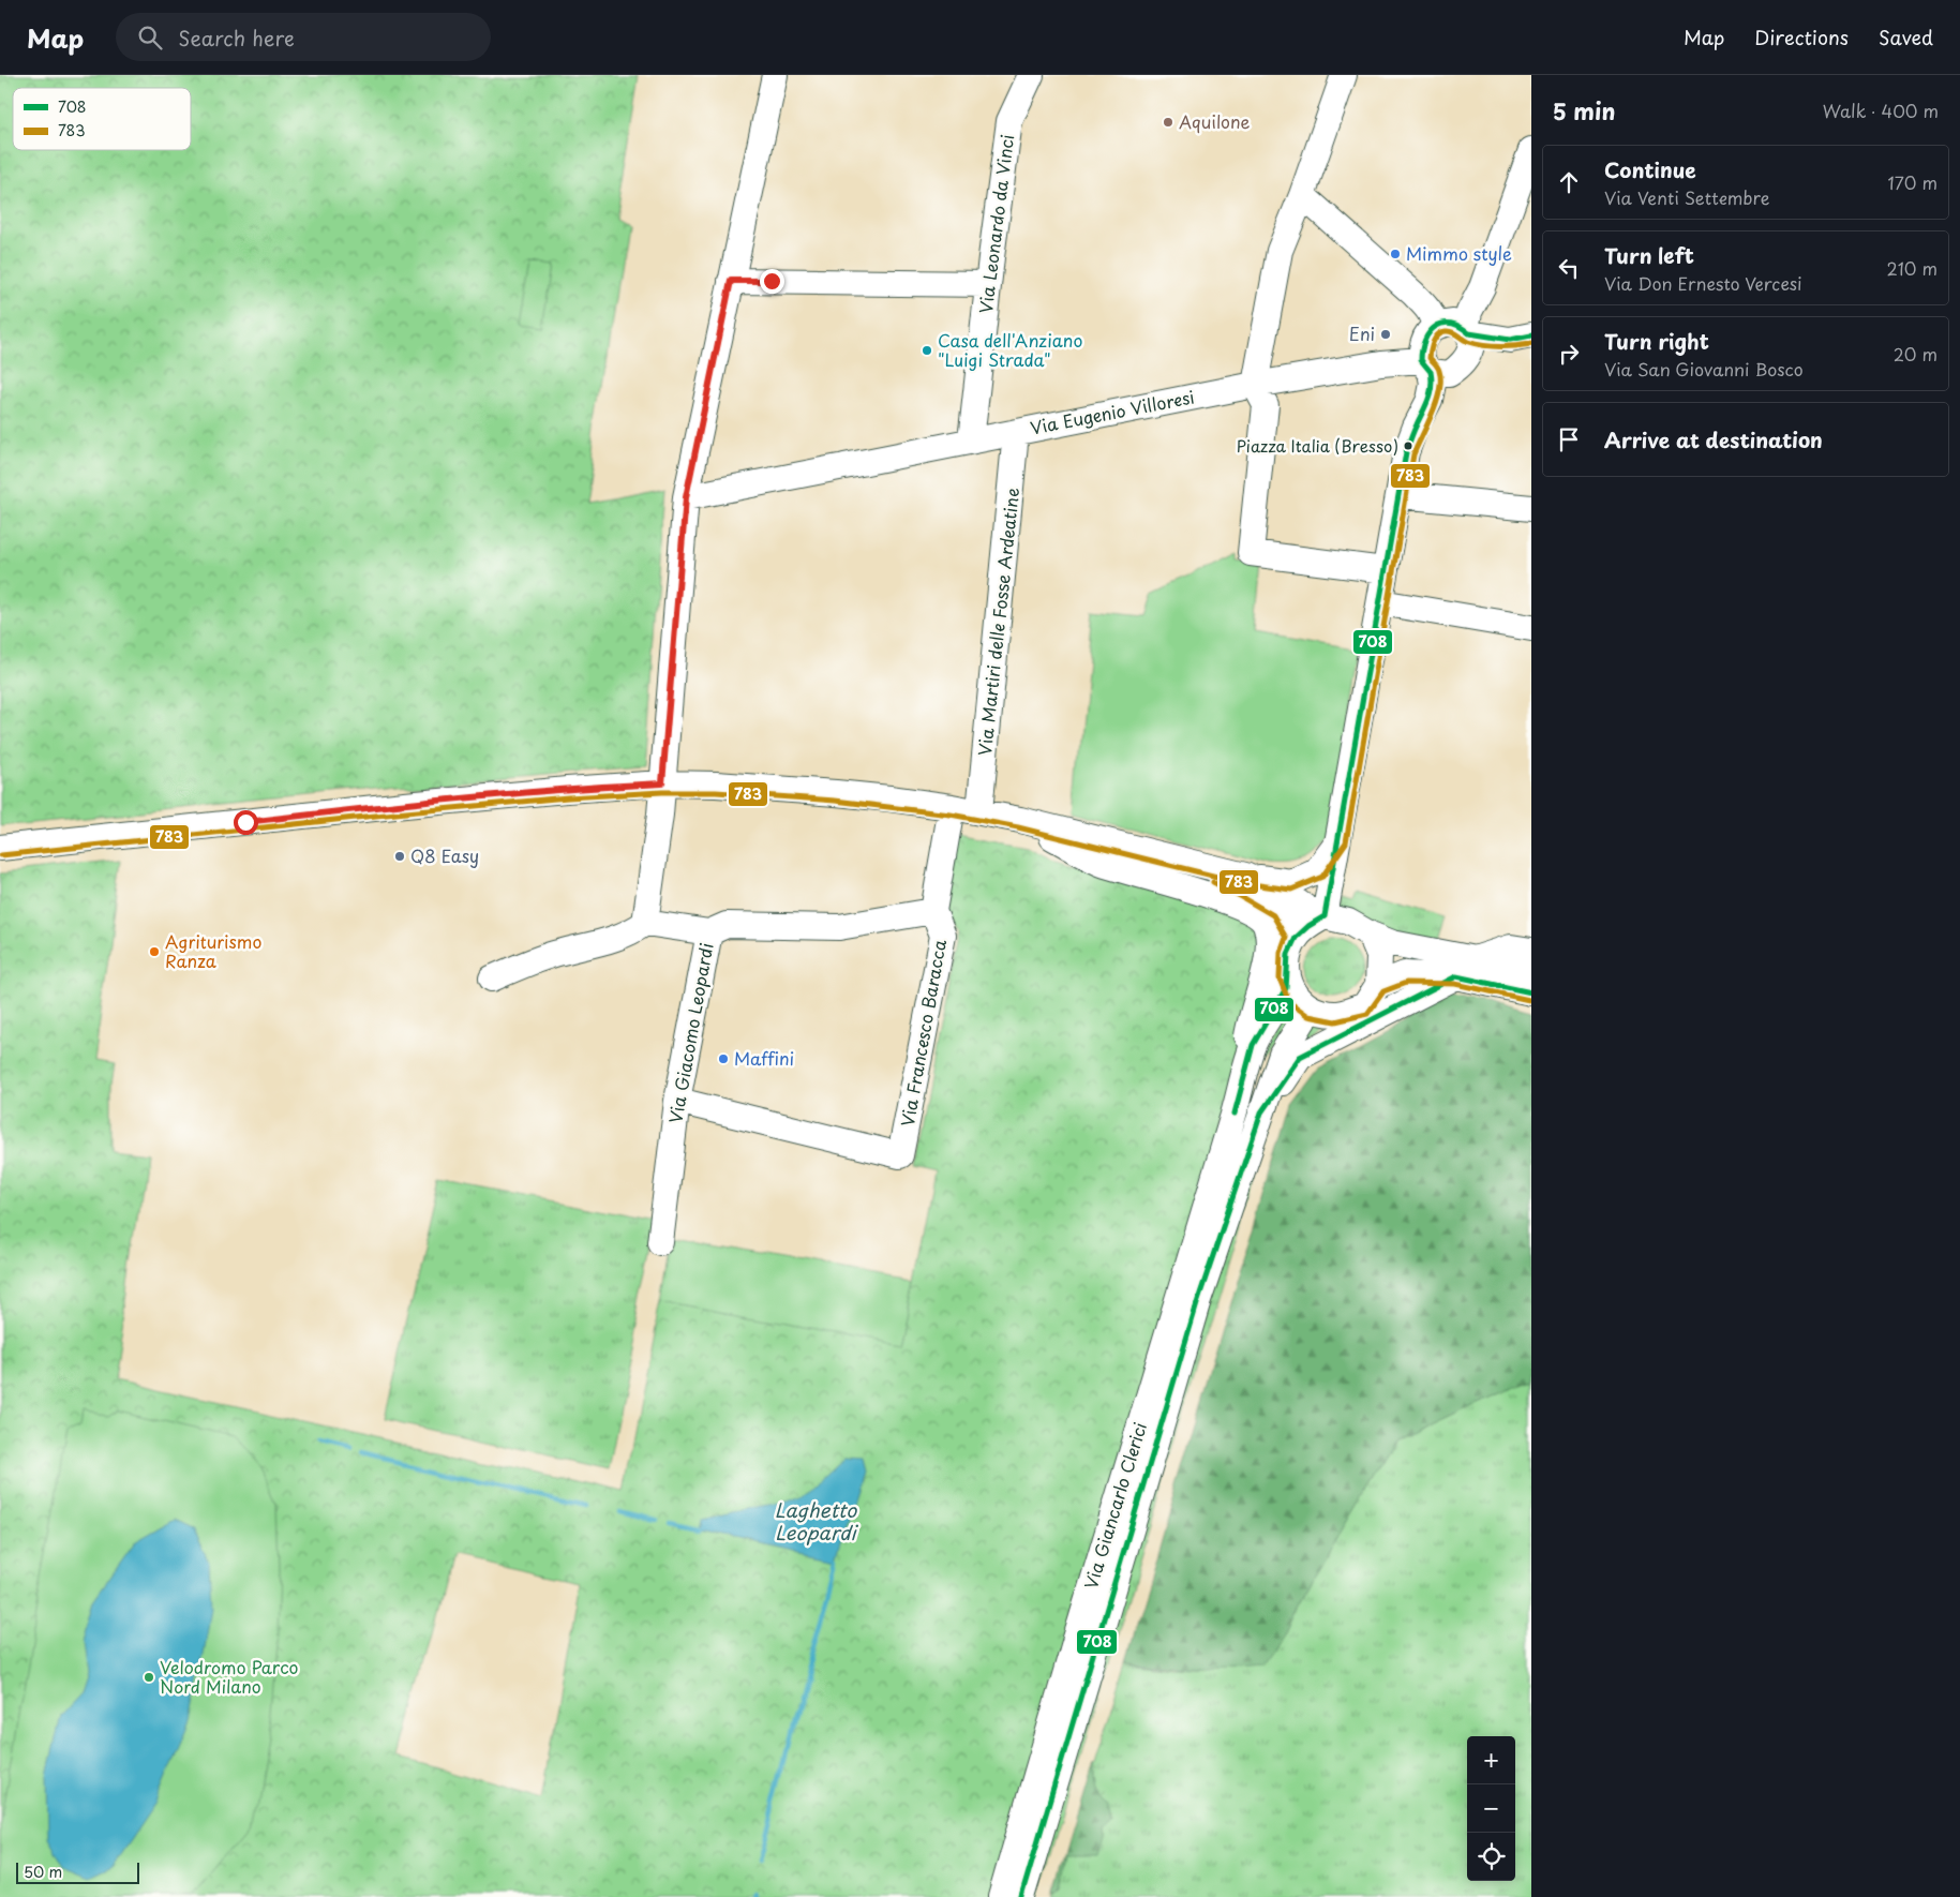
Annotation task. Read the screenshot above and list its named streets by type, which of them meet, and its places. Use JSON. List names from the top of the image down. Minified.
{"streets":{"street":["Via Leonardo da Vinci","Via Eugenio Villoresi","Via Martiri delle Fosse Ardeatine","Via Giacomo Leopardi","Via Francesco Baracca","Via Giancarlo Clerici"]},"crossings":[["Via Leonardo da Vinci","Via Eugenio Villoresi"],["Via Eugenio Villoresi","Via Martiri delle Fosse Ardeatine"],["Via Giacomo Leopardi","Via Francesco Baracca"]],"water":["Laghetto Leopardi"],"places":["Aquilone","Mimmo style","Eni","Casa dell'Anziano \"Luigi Strada\"","Piazza Italia (Bresso)","Q8 Easy","Agriturismo Ranza","Maffini","Velodromo Parco Nord Milano"],"lines":["transit line 708","transit line 783"],"legend":["708","783"],"scale_bar":"50 m","page":{"header":"Map","search":"Search here","nav":["Map","Directions","Saved"],"heading":["5 min","Walk · 400 m"],"list":[["Continue","Via Venti Settembre","170 m"],["Turn left","Via Don Ernesto Vercesi","210 m"],["Turn right","Via San Giovanni Bosco","20 m"],"Arrive at destination"],"map_buttons":["+","−"],"scale":"50 m"}}
